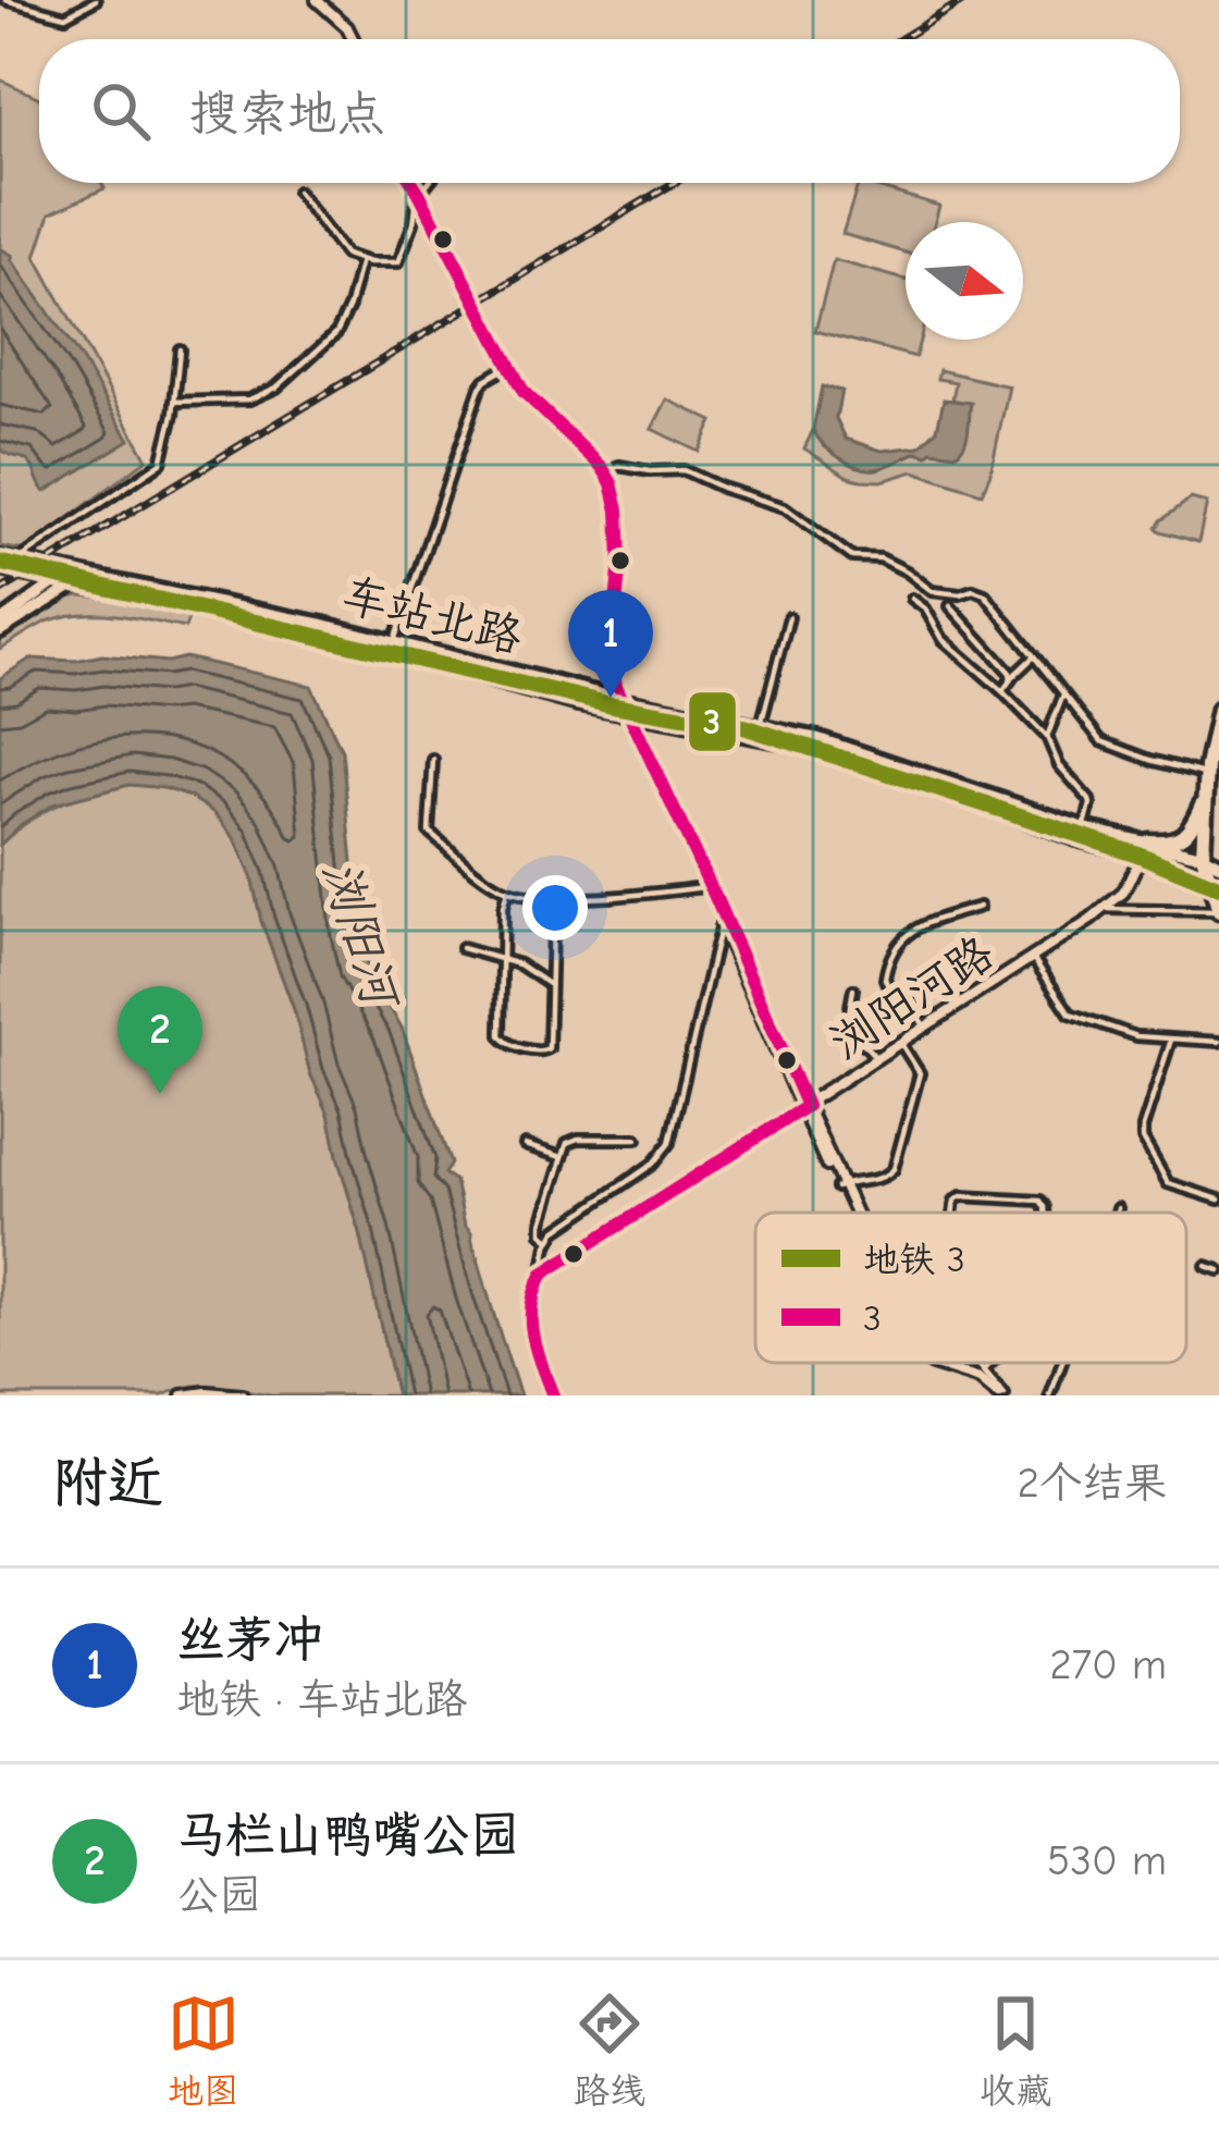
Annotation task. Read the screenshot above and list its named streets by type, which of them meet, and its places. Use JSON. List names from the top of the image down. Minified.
{"streets":{"main road":["车站北路"],"street":["浏阳河路"]},"crossings":[["车站北路","浏阳河路"]],"water":["浏阳河"],"lines":["transit line 3","metro line 3"],"legend":["地铁 3","3"],"north":"right","page":{"search":"搜索地点","pins":["1","2"],"heading":["附近","2个结果"],"list":[{"mark":"1","name":"丝茅冲","note":"地铁 · 车站北路","value":"270 m"},{"mark":"2","name":"马栏山鸭嘴公园","note":"公园","value":"530 m"}],"nav":["地图","路线","收藏"]}}
